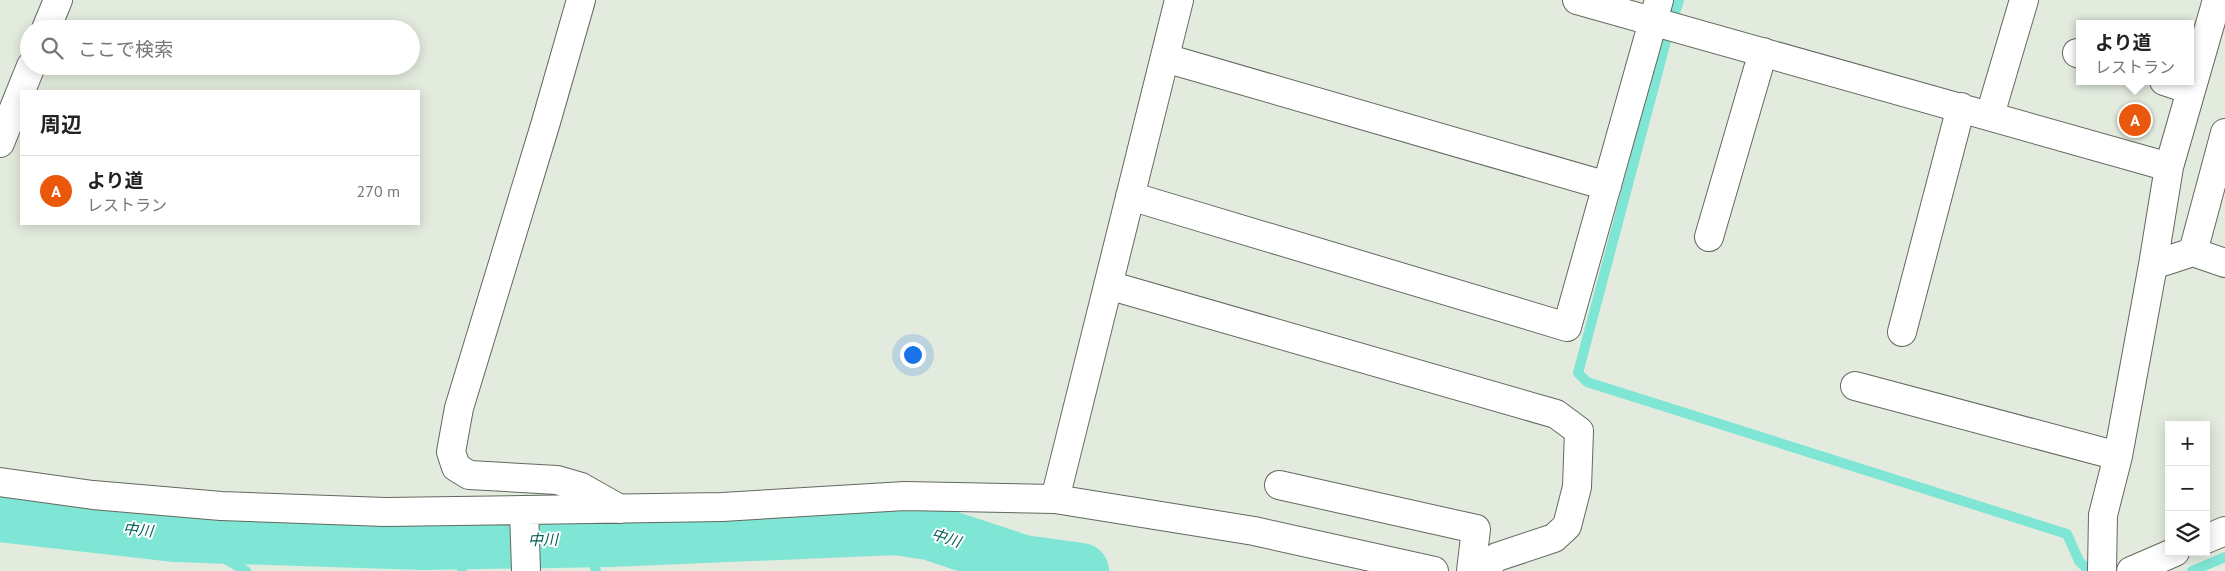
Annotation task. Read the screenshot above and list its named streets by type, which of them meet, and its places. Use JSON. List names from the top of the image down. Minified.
{"water":["中川"],"page":{"popup":["より道","レストラン"],"search":"ここで検索","heading":"周辺","pins":"A","list":[{"mark":"A","name":"より道","note":"レストラン","value":"270 m"}],"map_buttons":["+","−"]}}
